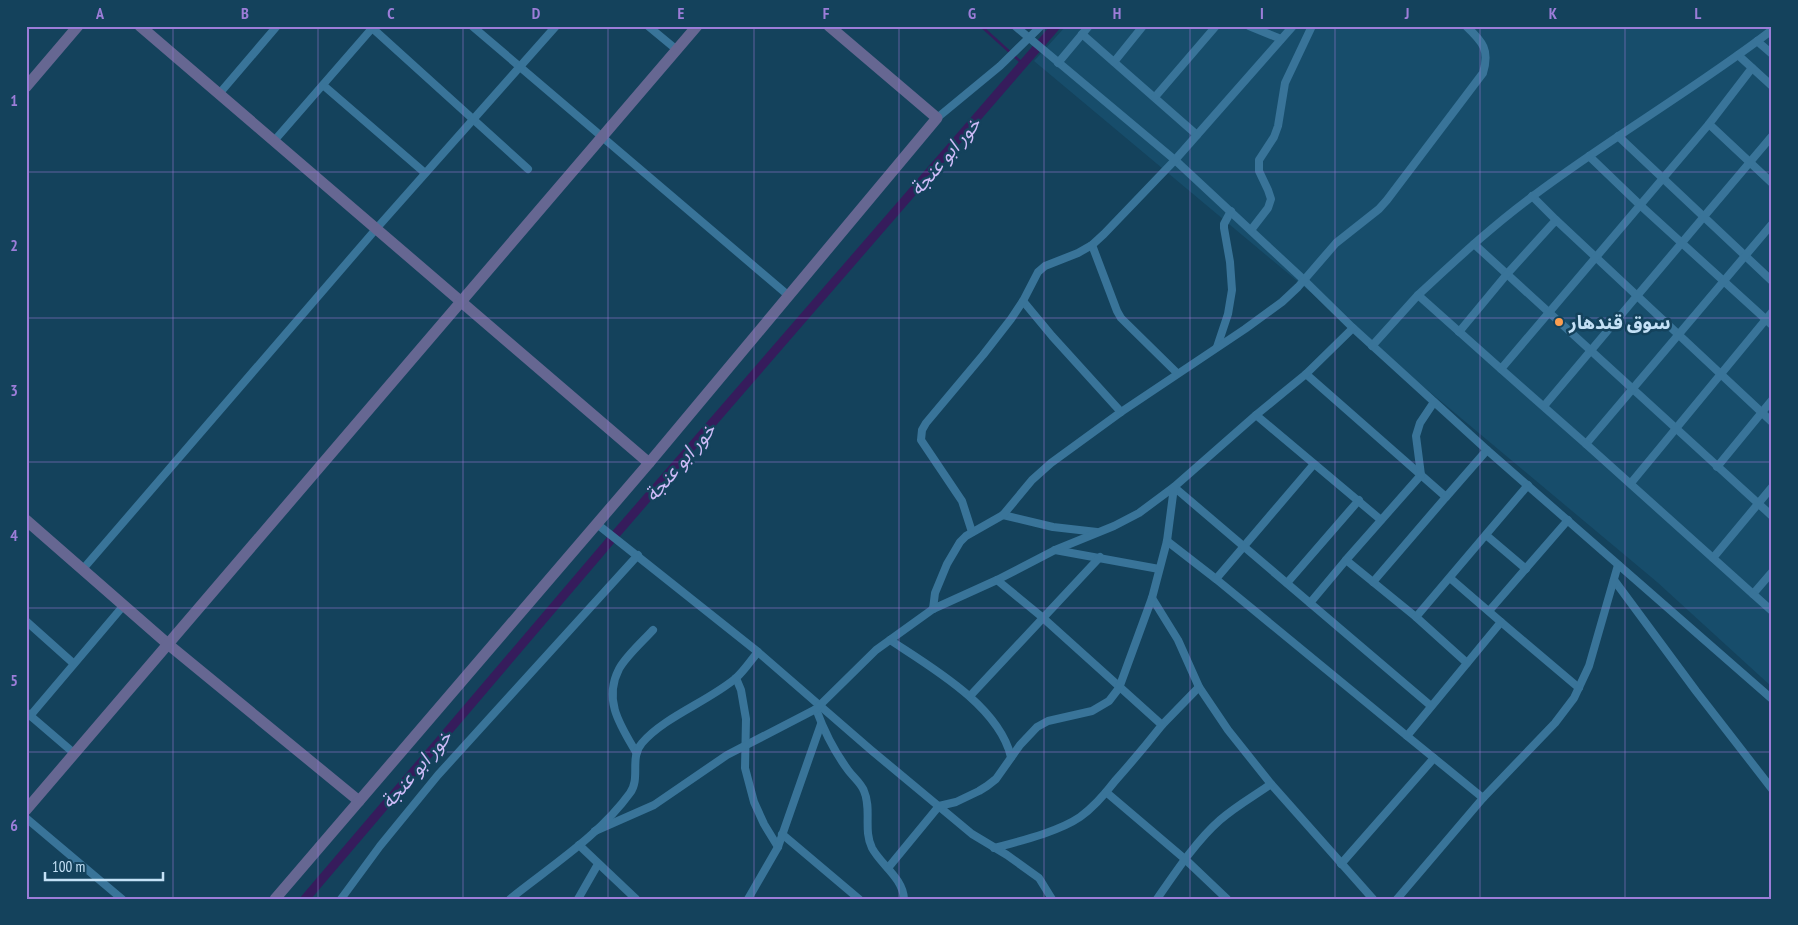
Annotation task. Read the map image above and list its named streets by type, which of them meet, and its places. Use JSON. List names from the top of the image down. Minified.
{"water":["خور ابو عنجة"],"places":["سوق قندهار"],"scale_bar":"100 m","grid":{"columns":["A","B","C","D","E","F","G","H","I","J","K","L"],"rows":["1","2","3","4","5","6"]}}
